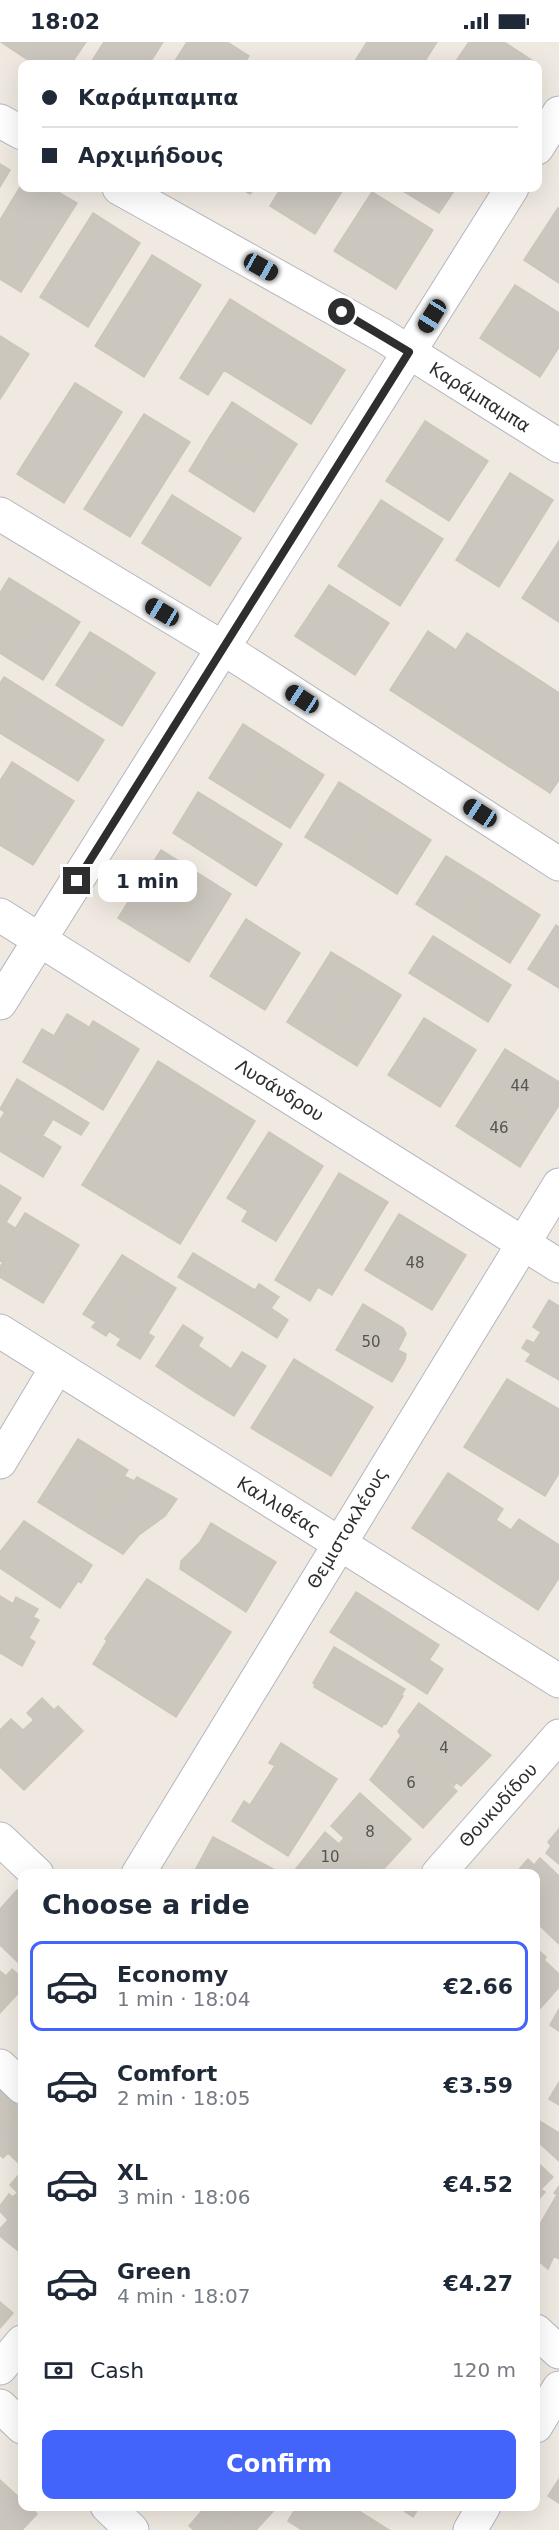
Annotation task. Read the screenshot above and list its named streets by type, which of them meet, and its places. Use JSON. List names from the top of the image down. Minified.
{"streets":{"street":["Καράμπαμπα","Λυσάνδρου","Καλλιθέας","Θεμιστοκλέους","Θουκυδίδου"]},"crossings":[["Λυσάνδρου","Θεμιστοκλέους"],["Καλλιθέας","Θεμιστοκλέους"]],"house_numbers":["44","46","48","50","4","6","8","10"],"page":{"status":"18:02","banner":["Καράμπαμπα","Αρχιμήδους"],"bubble":"1 min","heading":"Choose a ride","list":[{"name":"Economy","note":"1 min · 18:04","value":"€2.66"},{"name":"Comfort","note":"2 min · 18:05","value":"€3.59"},{"name":"XL","note":"3 min · 18:06","value":"€4.52"},{"name":"Green","note":"4 min · 18:07","value":"€4.27"}],"pay":["Cash","120 m"],"buttons":"Confirm"}}
